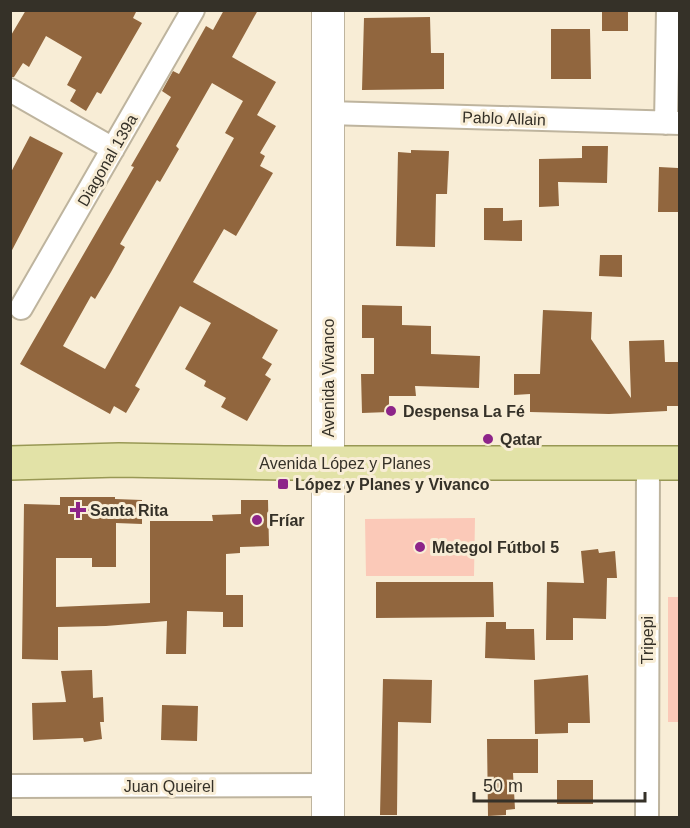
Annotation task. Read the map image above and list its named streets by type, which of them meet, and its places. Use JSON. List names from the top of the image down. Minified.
{"streets":{"main road":["Avenida Vivanco","Avenida López y Planes"],"street":["Pablo Allain","Diagonal 139a","Tripepi","Juan Queirel"]},"crossings":[["Pablo Allain","Avenida Vivanco"],["Avenida Vivanco","Avenida López y Planes"],["Avenida Vivanco","Juan Queirel"],["Avenida López y Planes","Tripepi"]],"places":{"other":["Despensa La Fé","Qatar","Fríar","Metegol Fútbol 5"],"transit":["López y Planes y Vivanco"],"health":["Santa Rita"]},"scale_bar":"50 m"}
